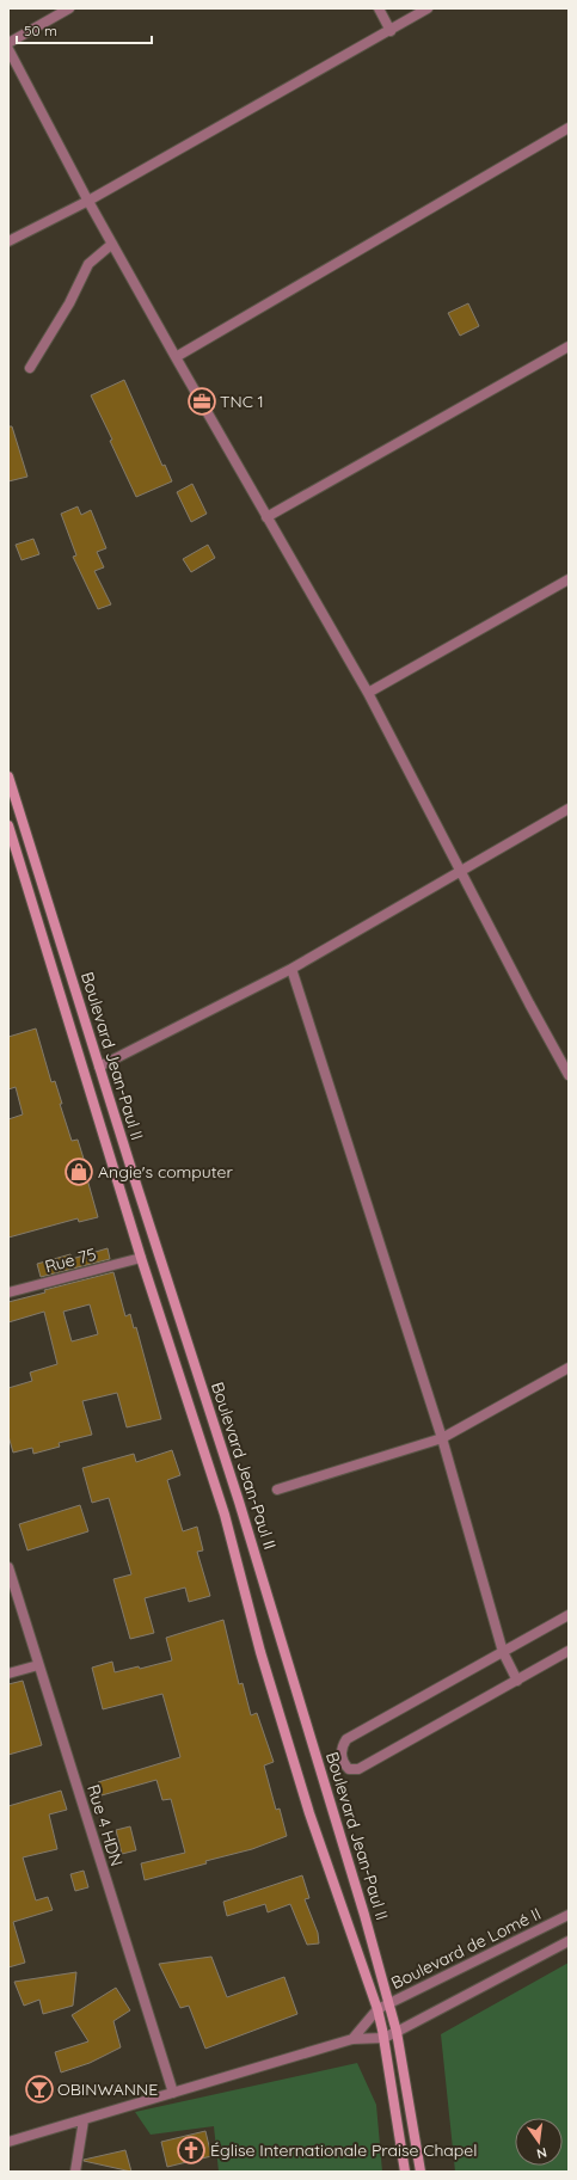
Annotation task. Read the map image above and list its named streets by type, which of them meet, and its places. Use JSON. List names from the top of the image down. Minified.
{"streets":{"main road":["Boulevard Jean-Paul II"],"street":["Rue 75","Rue 4 HDN","Boulevard de Lomé II"]},"crossings":[["Boulevard Jean-Paul II","Rue 75"],["Boulevard Jean-Paul II","Boulevard de Lomé II"]],"places":{"office":["TNC 1"],"shop":["Angie's computer"],"bar":["OBINWANNE"],"church":["Église Internationale Praise Chapel"]},"scale_bar":"50 m","north":"bottom"}
